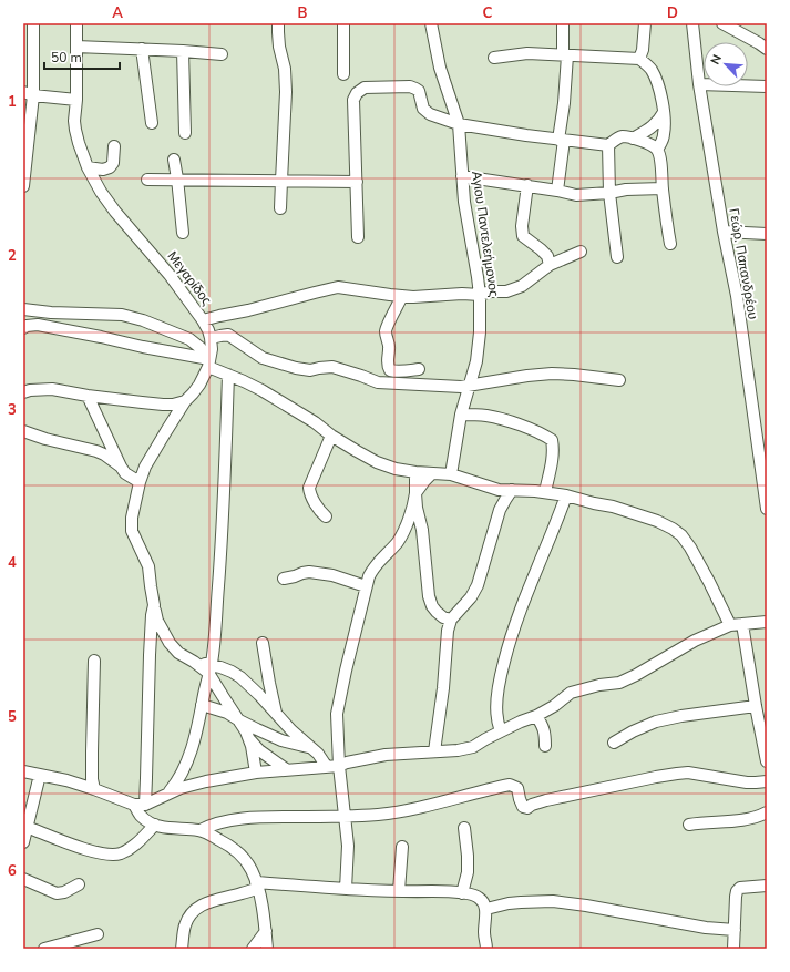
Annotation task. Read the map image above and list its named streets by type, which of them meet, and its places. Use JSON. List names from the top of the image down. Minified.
{"streets":{"street":["Αγιου Παντελεήμονος","Γεώρ. Παπανδρέου","Μεγαρίδος"]},"scale_bar":"50 m","north":"top left","grid":{"columns":["A","B","C","D"],"rows":["1","2","3","4","5","6"]}}
